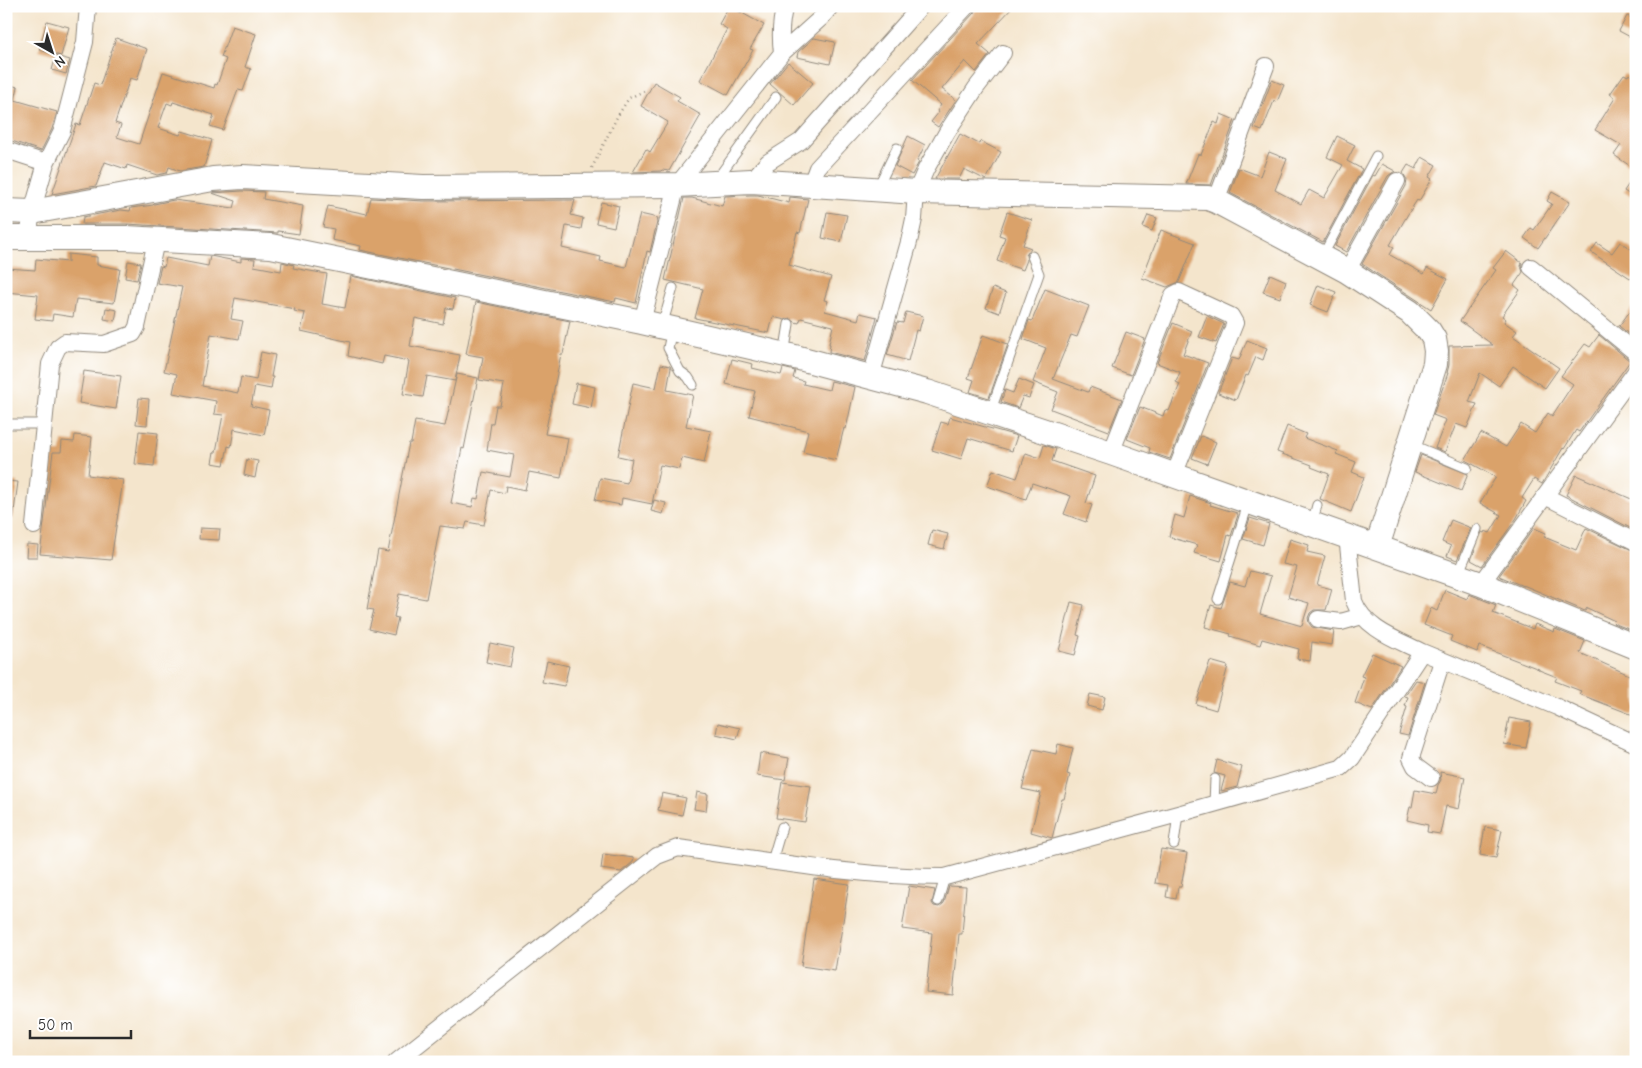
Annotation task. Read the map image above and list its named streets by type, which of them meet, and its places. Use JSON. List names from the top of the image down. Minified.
{"scale_bar":"50 m","north":"bottom right"}
